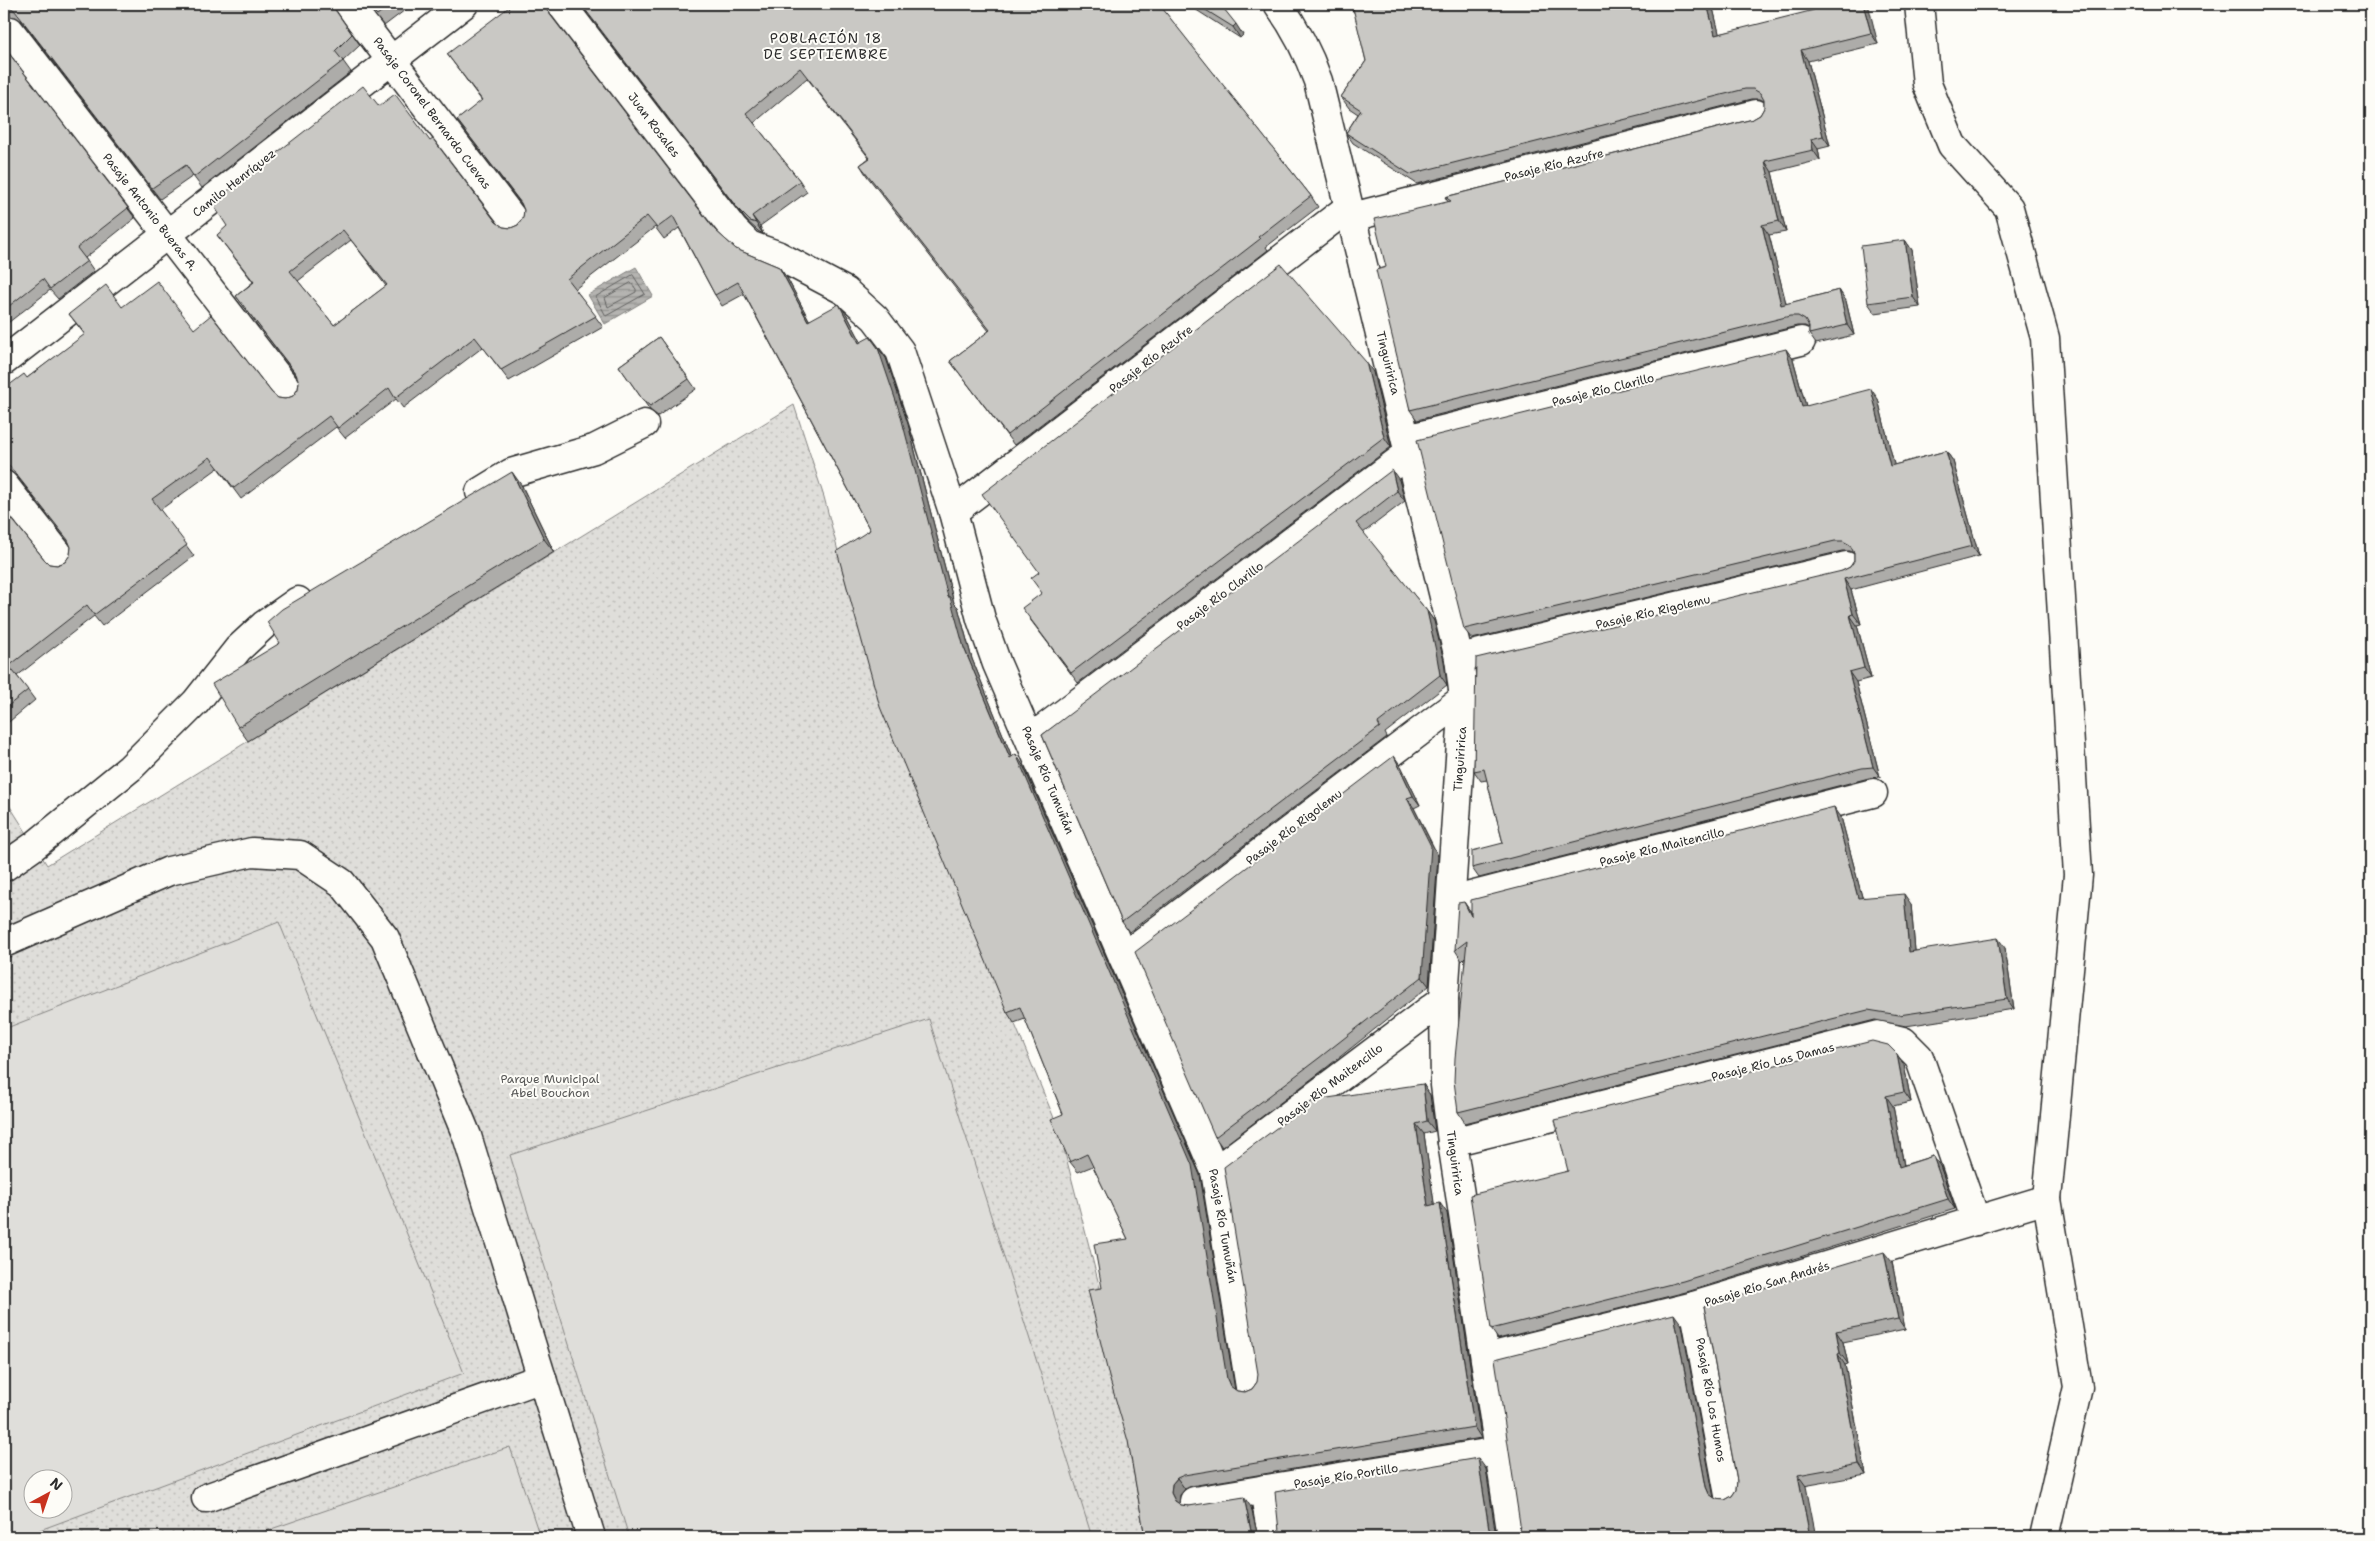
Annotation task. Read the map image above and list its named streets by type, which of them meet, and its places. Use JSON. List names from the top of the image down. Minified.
{"streets":{"street":["Pasaje Coronel Bernardo Cuevas","Juan Rosales","Pasaje Río Azufre","Camilo Henríquez","Pasaje Antonio Bueras A.","Tinguiririca","Pasaje Río Clarillo","Pasaje Río Rigolemu","Pasaje Río Tumuñán","Pasaje Río Maitencillo","Pasaje Río Las Damas","Pasaje Río San Andrés","Pasaje Río Los Humos","Pasaje Río Portillo"]},"crossings":[["Pasaje Coronel Bernardo Cuevas","Camilo Henríquez"],["Juan Rosales","Pasaje Río Tumuñán"],["Pasaje Río Azufre","Tinguiririca"],["Pasaje Río Azufre","Pasaje Río Tumuñán"],["Camilo Henríquez","Pasaje Antonio Bueras A."],["Tinguiririca","Pasaje Río Clarillo"],["Tinguiririca","Pasaje Río Rigolemu"],["Tinguiririca","Pasaje Río Maitencillo"],["Tinguiririca","Pasaje Río Las Damas"],["Tinguiririca","Pasaje Río San Andrés"],["Tinguiririca","Pasaje Río Portillo"],["Pasaje Río Clarillo","Pasaje Río Tumuñán"],["Pasaje Río Rigolemu","Pasaje Río Tumuñán"],["Pasaje Río Tumuñán","Pasaje Río Maitencillo"],["Pasaje Río Las Damas","Pasaje Río San Andrés"],["Pasaje Río San Andrés","Pasaje Río Los Humos"]],"districts":["POBLACIÓN 18 DE SEPTIEMBRE"],"parks":["Parque Municipal Abel Bouchon"],"north":"top right"}
